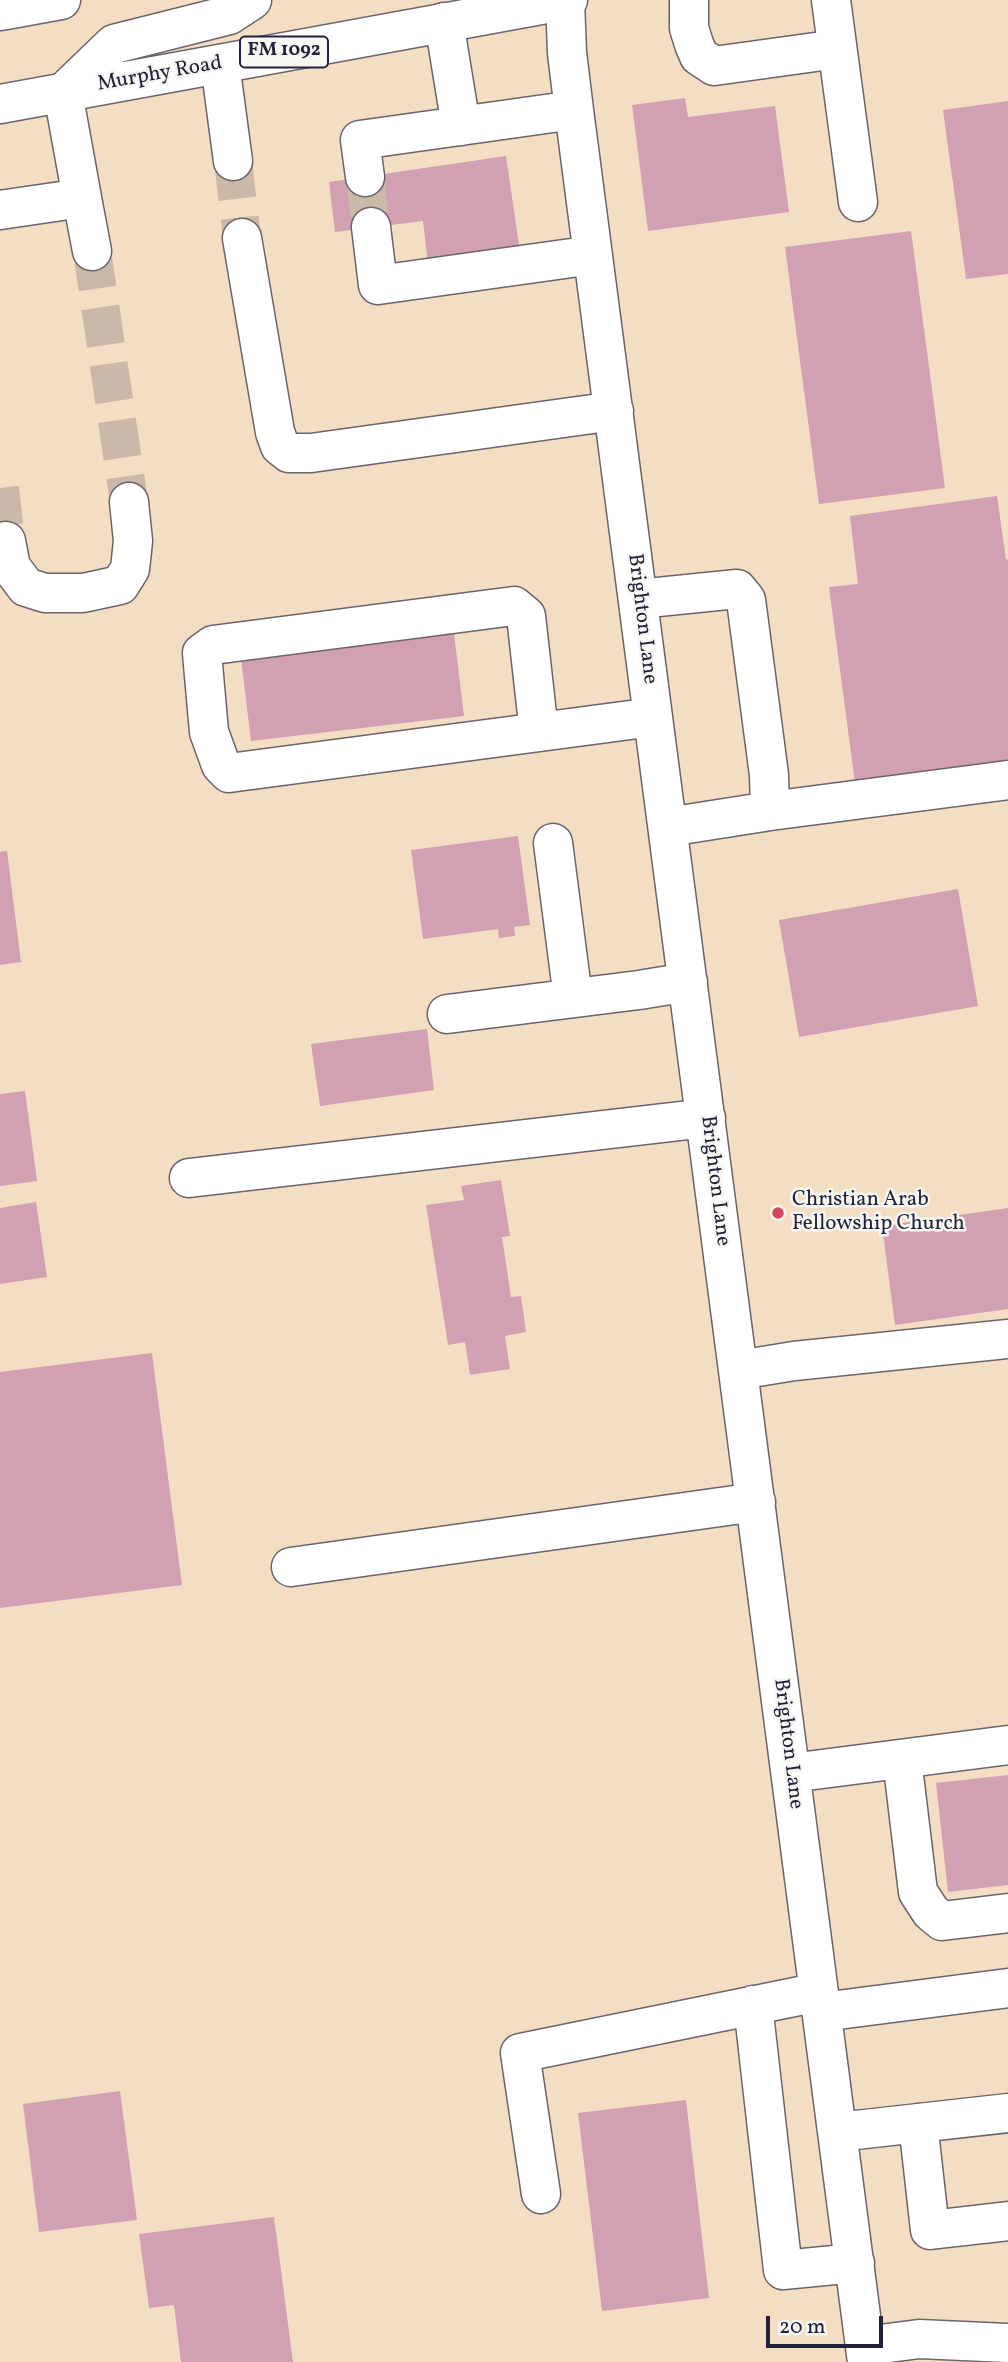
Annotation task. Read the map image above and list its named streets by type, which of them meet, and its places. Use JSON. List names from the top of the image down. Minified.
{"streets":{"street":["FM 1092","Murphy Road","Brighton Lane"]},"crossings":[["Murphy Road","Brighton Lane"]],"places":["Christian Arab Fellowship Church"],"scale_bar":"20 m"}
